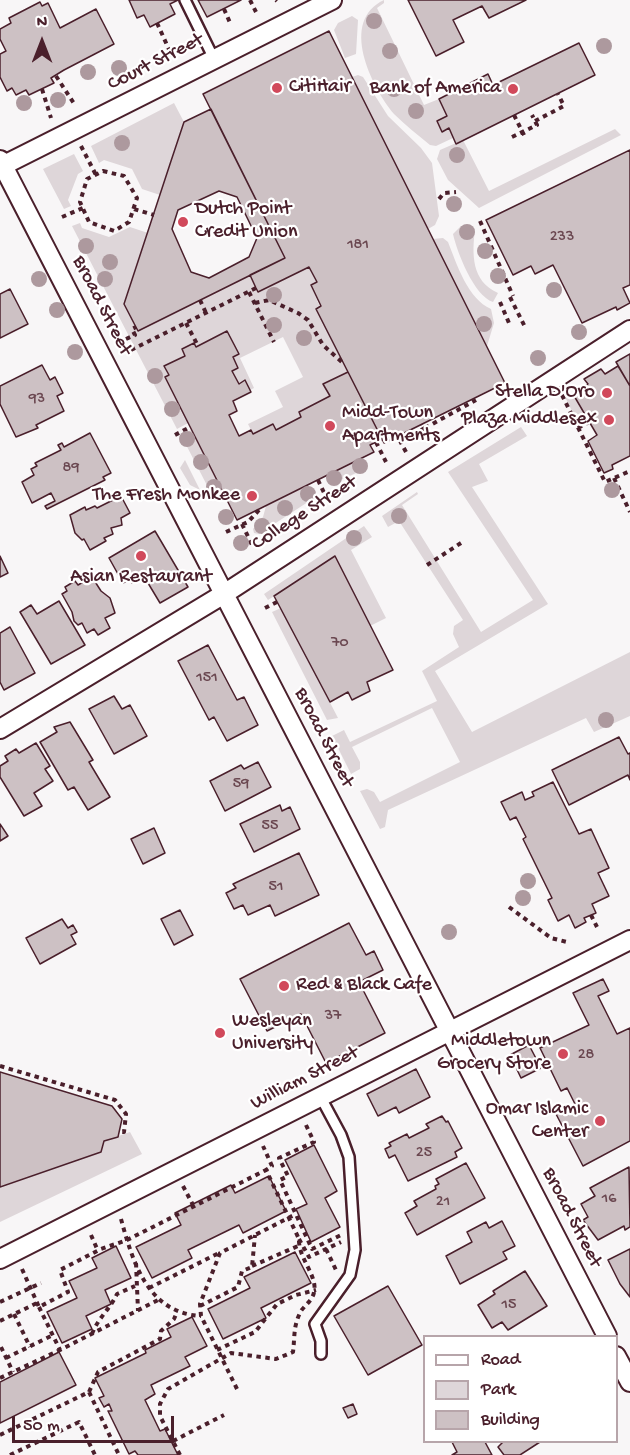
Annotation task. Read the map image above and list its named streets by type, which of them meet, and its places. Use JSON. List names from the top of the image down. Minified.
{"streets":{"street":["Court Street","Broad Street","College Street","William Street"]},"crossings":[["Court Street","Broad Street"],["Broad Street","College Street"],["Broad Street","William Street"]],"places":["CitiHair","Bank of America","Dutch Point Credit Union","Stella D'Oro","Plaza Middlesex","Midd-Town Apartments","The Fresh Monkee","Asian Restaurant","Red & Black Cafe","Wesleyan University","Middletown Grocery Store","Omar Islamic Center"],"house_numbers":["233","181","93","89","70","151","59","55","51","37","28","25","16","21","15"],"legend":["Road","Park","Building"],"scale_bar":"50 m","north":"top"}
